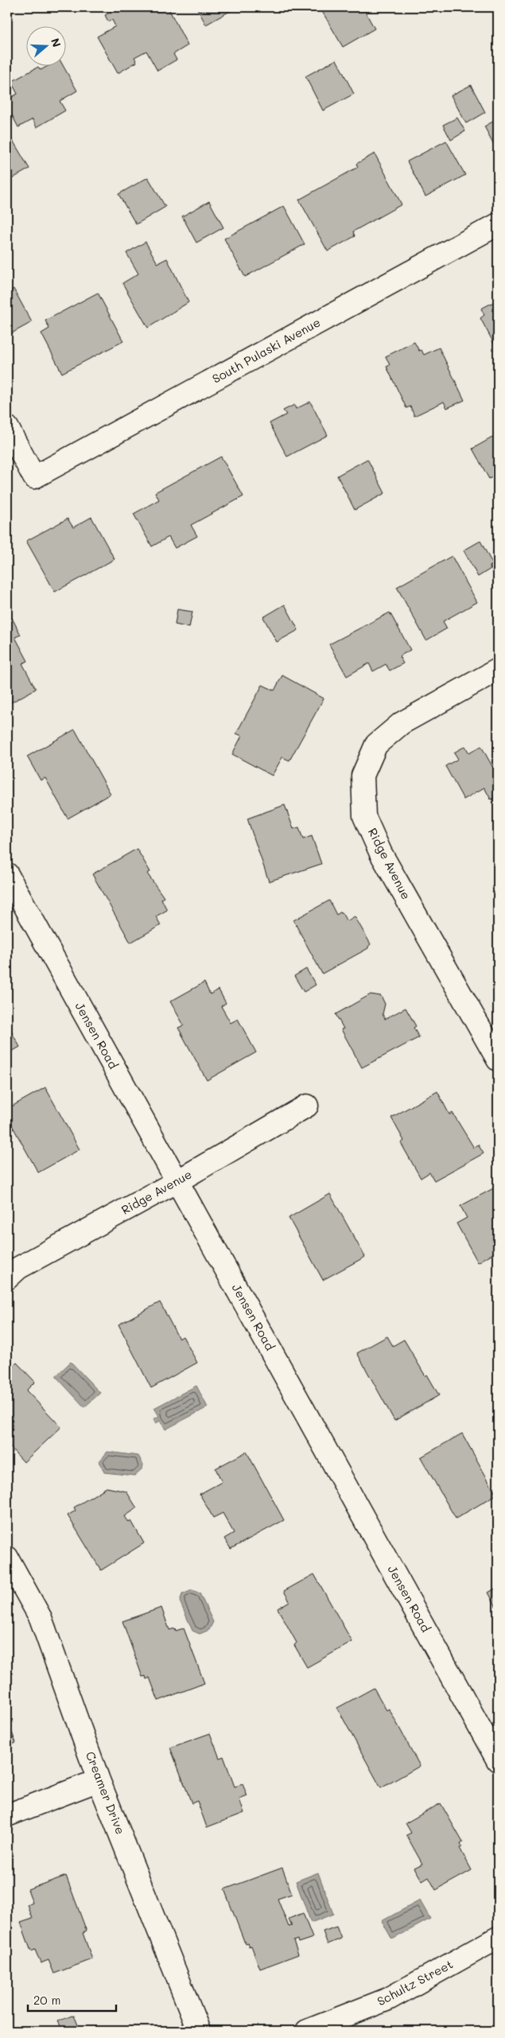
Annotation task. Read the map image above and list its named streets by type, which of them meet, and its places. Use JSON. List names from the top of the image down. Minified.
{"streets":{"street":["South Pulaski Avenue","Ridge Avenue","Jensen Road","Creamer Drive","Schultz Street"]},"crossings":[["Ridge Avenue","Jensen Road"]],"scale_bar":"20 m","north":"right"}
